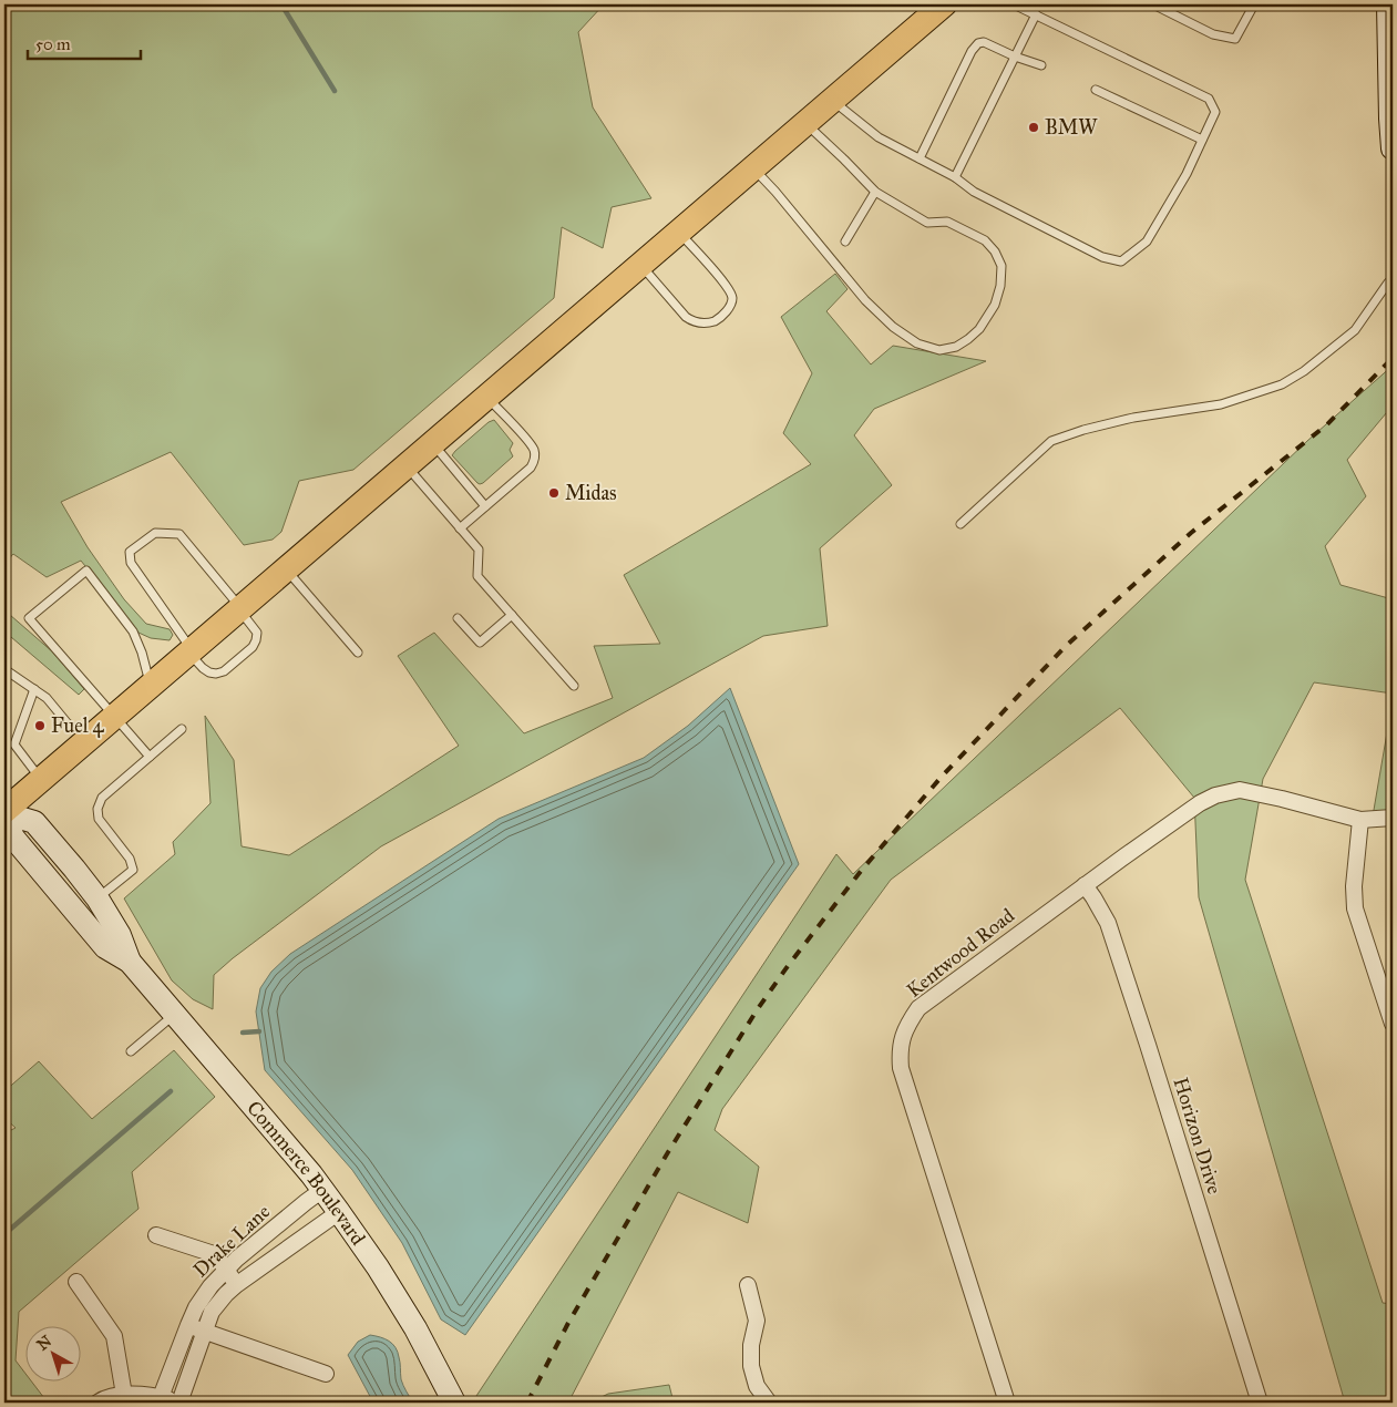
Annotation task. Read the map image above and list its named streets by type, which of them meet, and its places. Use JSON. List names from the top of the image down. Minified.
{"streets":{"main road":["Commerce Boulevard"],"street":["Kentwood Road","Horizon Drive","Drake Lane"]},"crossings":[["Kentwood Road","Horizon Drive"],["Commerce Boulevard","Drake Lane"]],"places":["BMW","Midas","Fuel 4"],"scale_bar":"50 m","north":"top left"}
